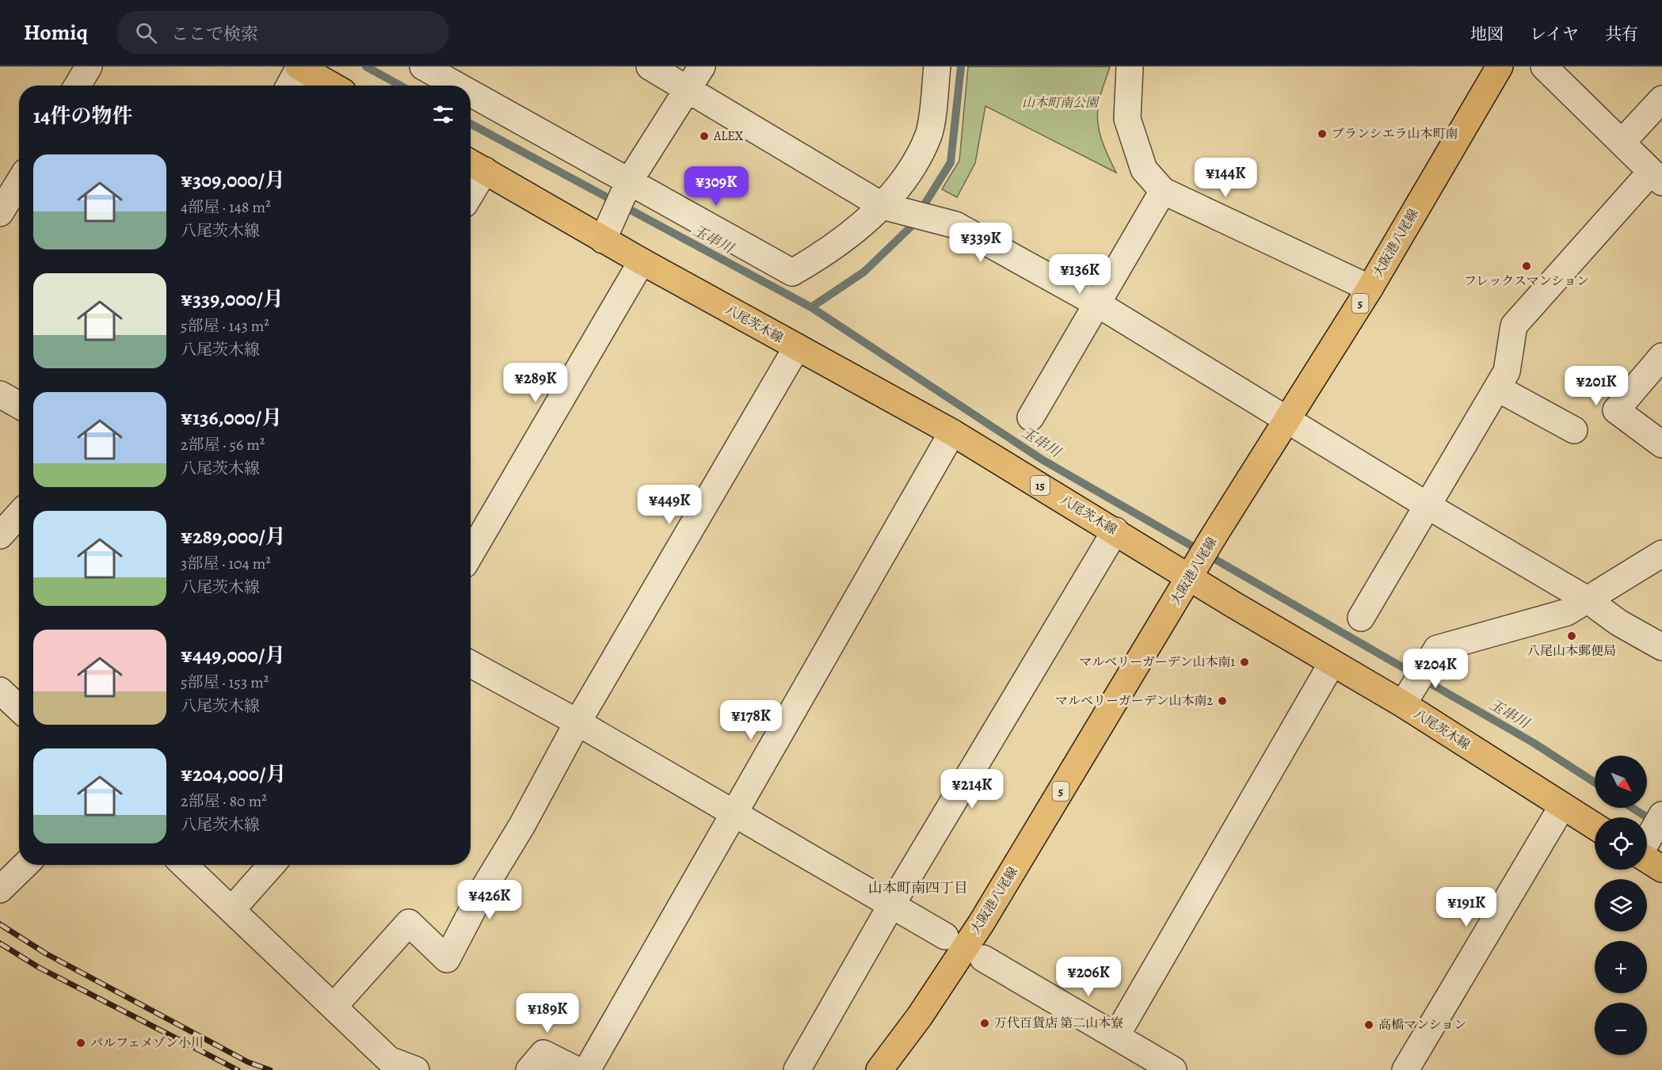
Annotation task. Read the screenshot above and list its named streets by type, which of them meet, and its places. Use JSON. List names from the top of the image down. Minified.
{"streets":{"main road":["大阪港八尾線","5","八尾茨木線","15"]},"crossings":[["大阪港八尾線","八尾茨木線"]],"districts":["山本町南四丁目"],"water":["玉串川"],"parks":["山本町南公園"],"places":["ブランシエラ山本町南","ALEX","フレックスマンション","八尾山本郵便局","マルベリーガーデン山本南1","マルベリーガーデン山本南2","万代百貨店 第二山本寮","高橋マンション","パルフェメゾン小川"],"north":"bottom right","page":{"header":"Homiq","search":"ここで検索","nav":["地図","レイヤ","共有"],"heading":"14件の物件","list":[{"name":"¥309,000/月","note":"4部屋 · 148 m² · 八尾茨木線"},{"name":"¥339,000/月","note":"5部屋 · 143 m² · 八尾茨木線"},{"name":"¥136,000/月","note":"2部屋 · 56 m² · 八尾茨木線"},{"name":"¥289,000/月","note":"3部屋 · 104 m² · 八尾茨木線"},{"name":"¥449,000/月","note":"5部屋 · 153 m² · 八尾茨木線"},{"name":"¥204,000/月","note":"2部屋 · 80 m² · 八尾茨木線"}],"price":["¥144K","¥309K","¥339K","¥136K","¥289K","¥201K","¥449K","¥204K","¥178K","¥214K","¥426K","¥191K","¥206K","¥189K"],"map_buttons":["+","−"]}}
